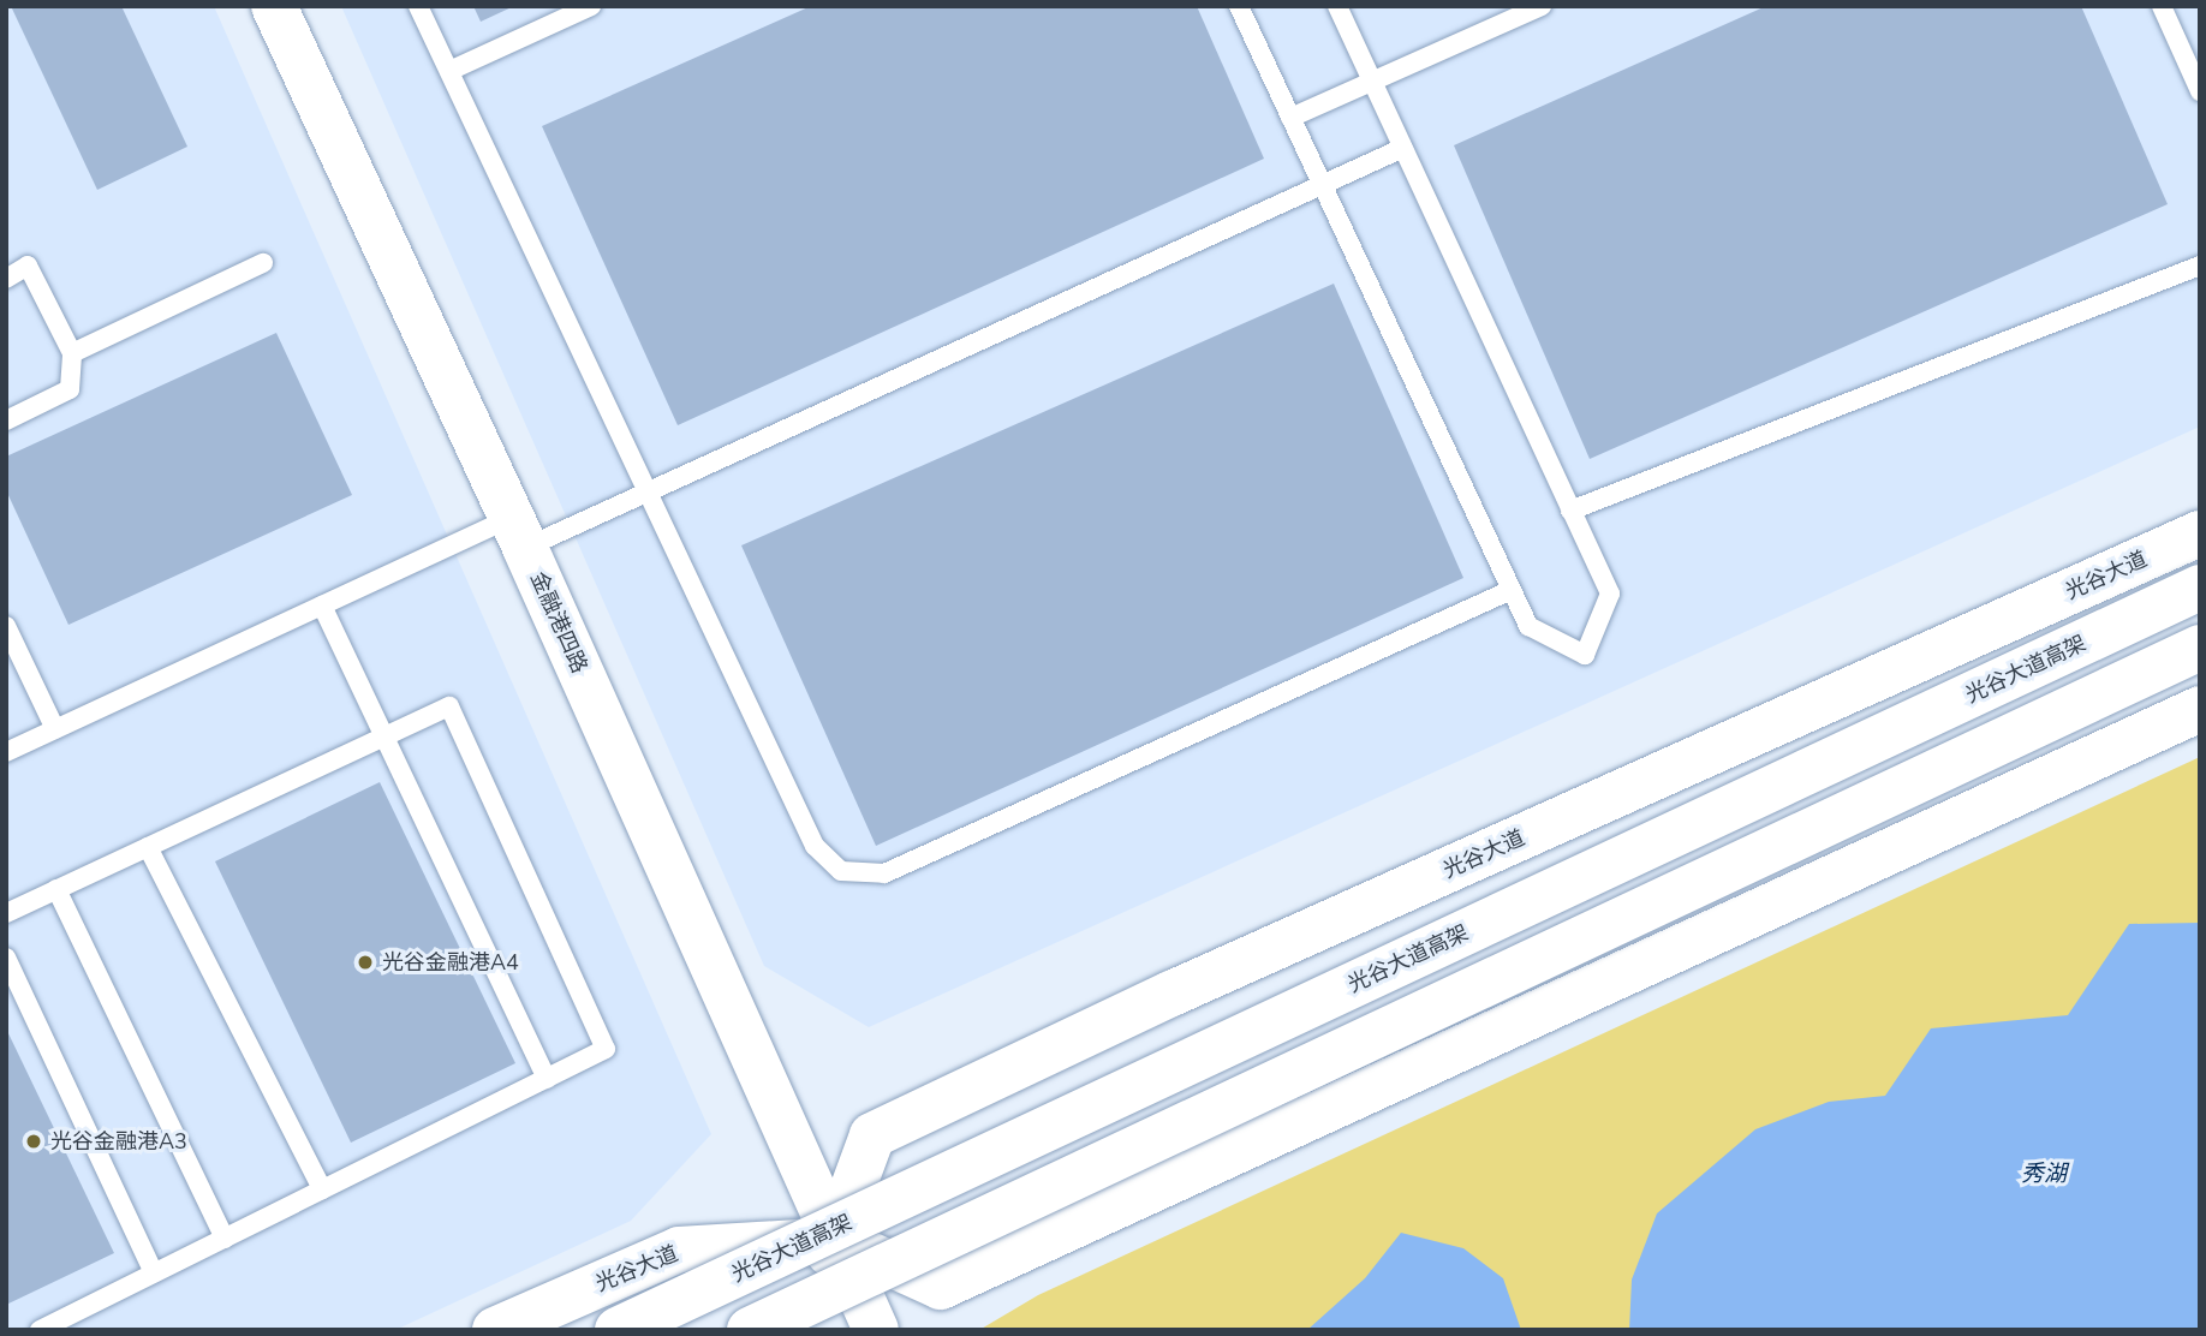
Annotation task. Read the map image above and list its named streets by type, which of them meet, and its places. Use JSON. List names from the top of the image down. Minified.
{"streets":{"main road":["光谷大道","金融港四路","光谷大道高架"]},"crossings":[["光谷大道","金融港四路"]],"water":["秀湖"],"places":["光谷金融港A4","光谷金融港A3"]}
